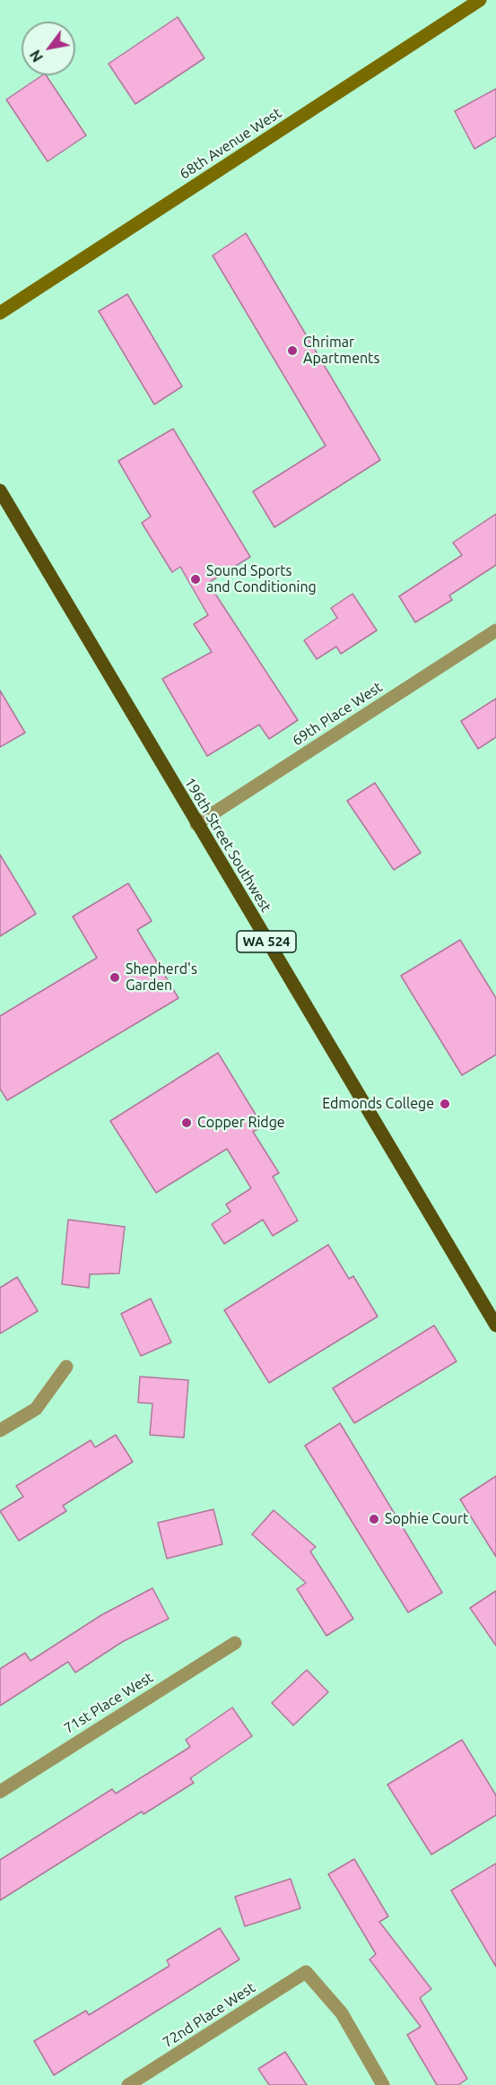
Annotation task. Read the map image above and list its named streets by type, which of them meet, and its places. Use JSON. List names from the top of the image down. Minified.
{"streets":{"main road":["196th Street Southwest","WA 524"],"street":["68th Avenue West","69th Place West","71st Place West","72nd Place West"]},"crossings":[["69th Place West","196th Street Southwest"]],"places":["Chrimar Apartments","Sound Sports and Conditioning","Shepherd's Garden","Edmonds College","Copper Ridge","Sophie Court"],"north":"bottom left"}
